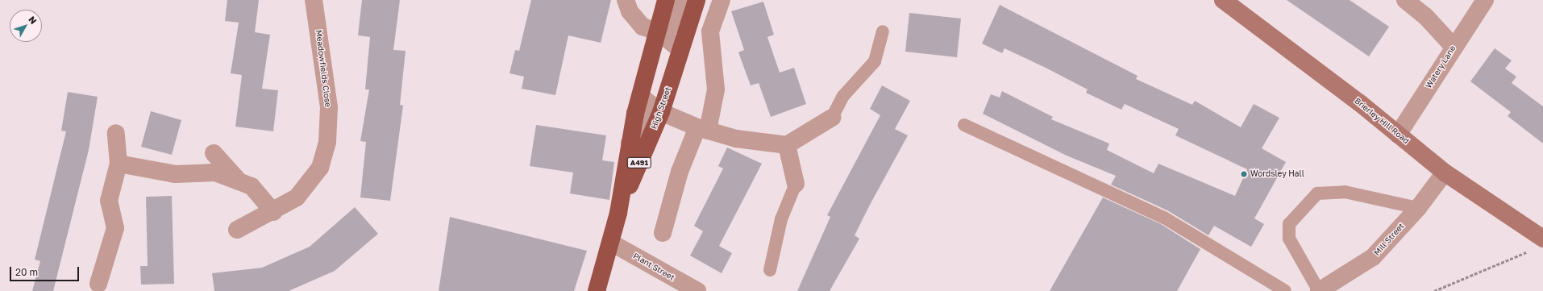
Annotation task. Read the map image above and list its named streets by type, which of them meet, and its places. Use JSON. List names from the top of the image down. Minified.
{"streets":{"highway":["High Street","A491"],"main road":["Brierley Hill Road"],"street":["Watery Lane","Meadowfields Close","Mill Street","Plant Street"]},"crossings":[["Watery Lane","Brierley Hill Road"],["High Street","Plant Street"],["Brierley Hill Road","Mill Street"]],"places":["Wordsley Hall"],"scale_bar":"20 m","north":"top right"}
